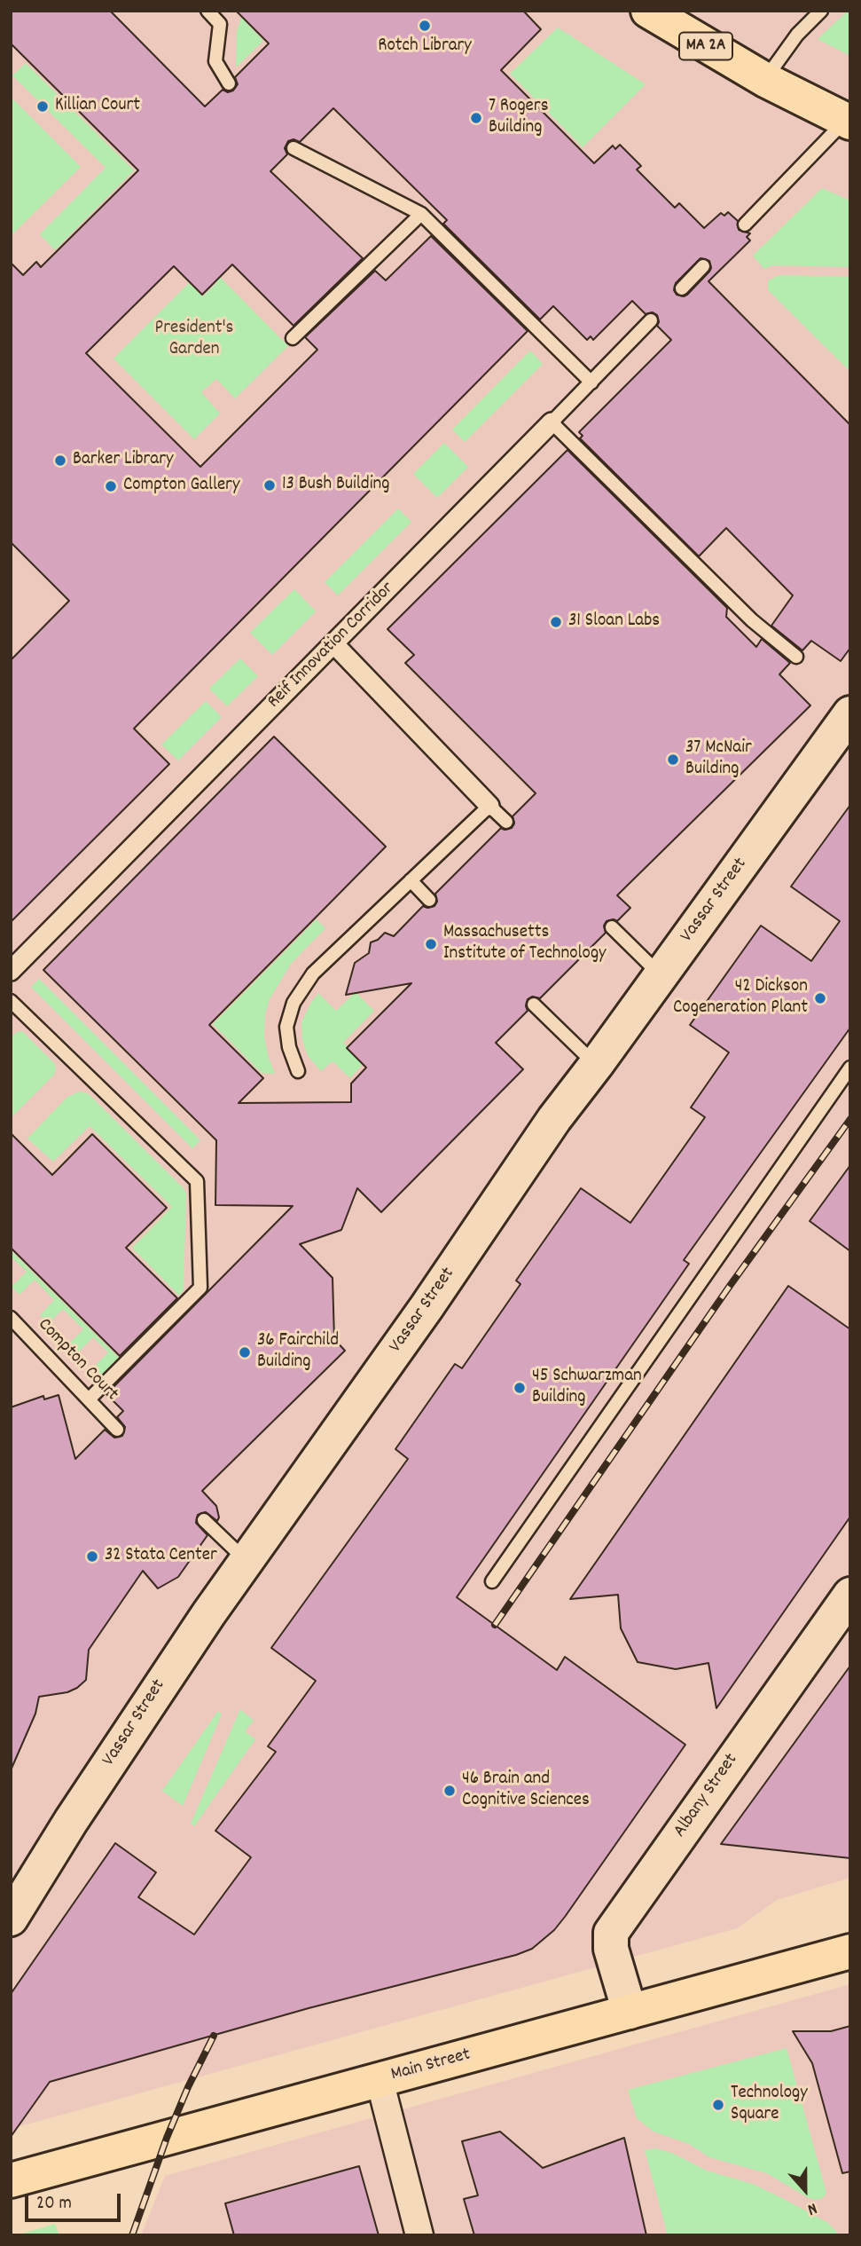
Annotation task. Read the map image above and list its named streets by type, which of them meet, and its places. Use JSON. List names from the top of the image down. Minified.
{"streets":{"main road":["MA 2A","Vassar Street","Albany Street","Main Street"],"street":["Reif Innovation Corridor"],"lane":["Compton Court"]},"crossings":[["Albany Street","Main Street"]],"parks":["President's Garden"],"places":["Rotch Library","Killian Court","7 Rogers Building","Barker Library","13 Bush Building","Compton Gallery","31 Sloan Labs","37 McNair Building","Massachusetts Institute of Technology","42 Dickson Cogeneration Plant","36 Fairchild Building","45 Schwarzman Building","32 Stata Center","46 Brain and Cognitive Sciences","Technology Square"],"scale_bar":"20 m","north":"bottom"}
